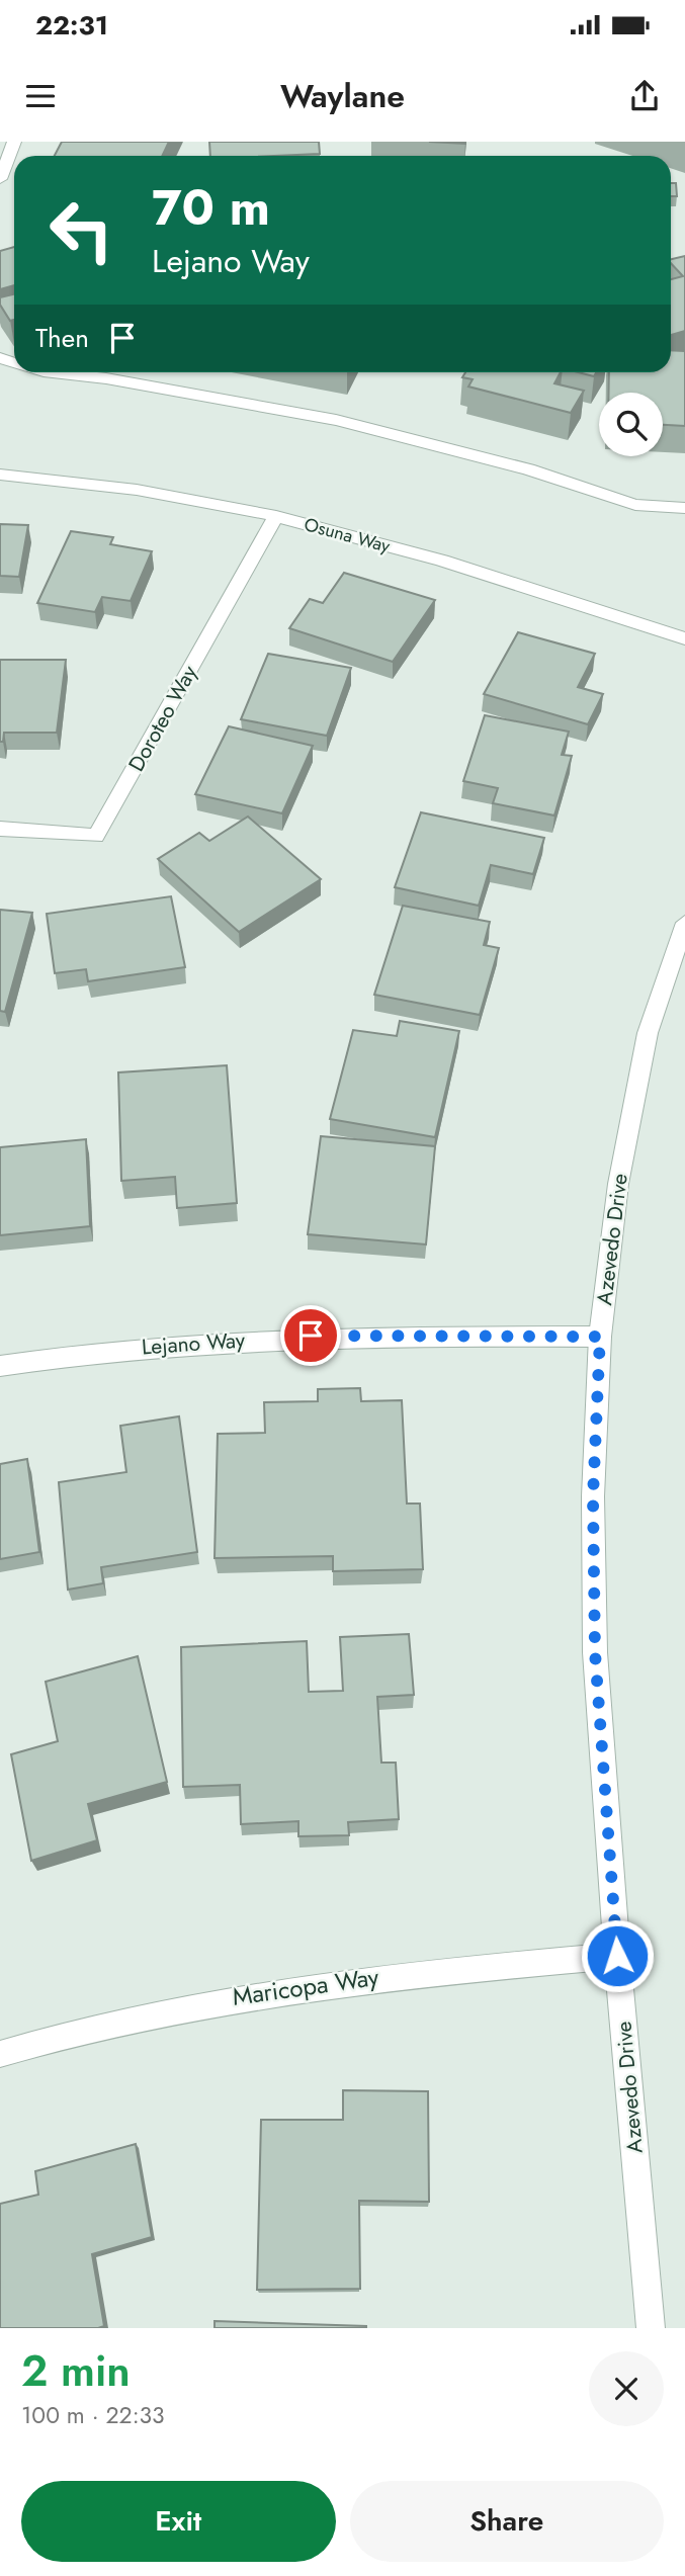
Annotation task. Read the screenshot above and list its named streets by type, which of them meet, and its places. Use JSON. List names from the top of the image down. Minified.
{"streets":{"street":["Osuna Way","Doroteo Way","Azevedo Drive","Lejano Way","Maricopa Way"]},"crossings":[["Osuna Way","Doroteo Way"],["Azevedo Drive","Lejano Way"],["Azevedo Drive","Maricopa Way"]],"page":{"status":"22:31","header":"Waylane","turn":["70 m","Lejano Way"],"then":"Then","heading":["2 min","100 m · 22:33"],"buttons":["Exit","Share"]}}
